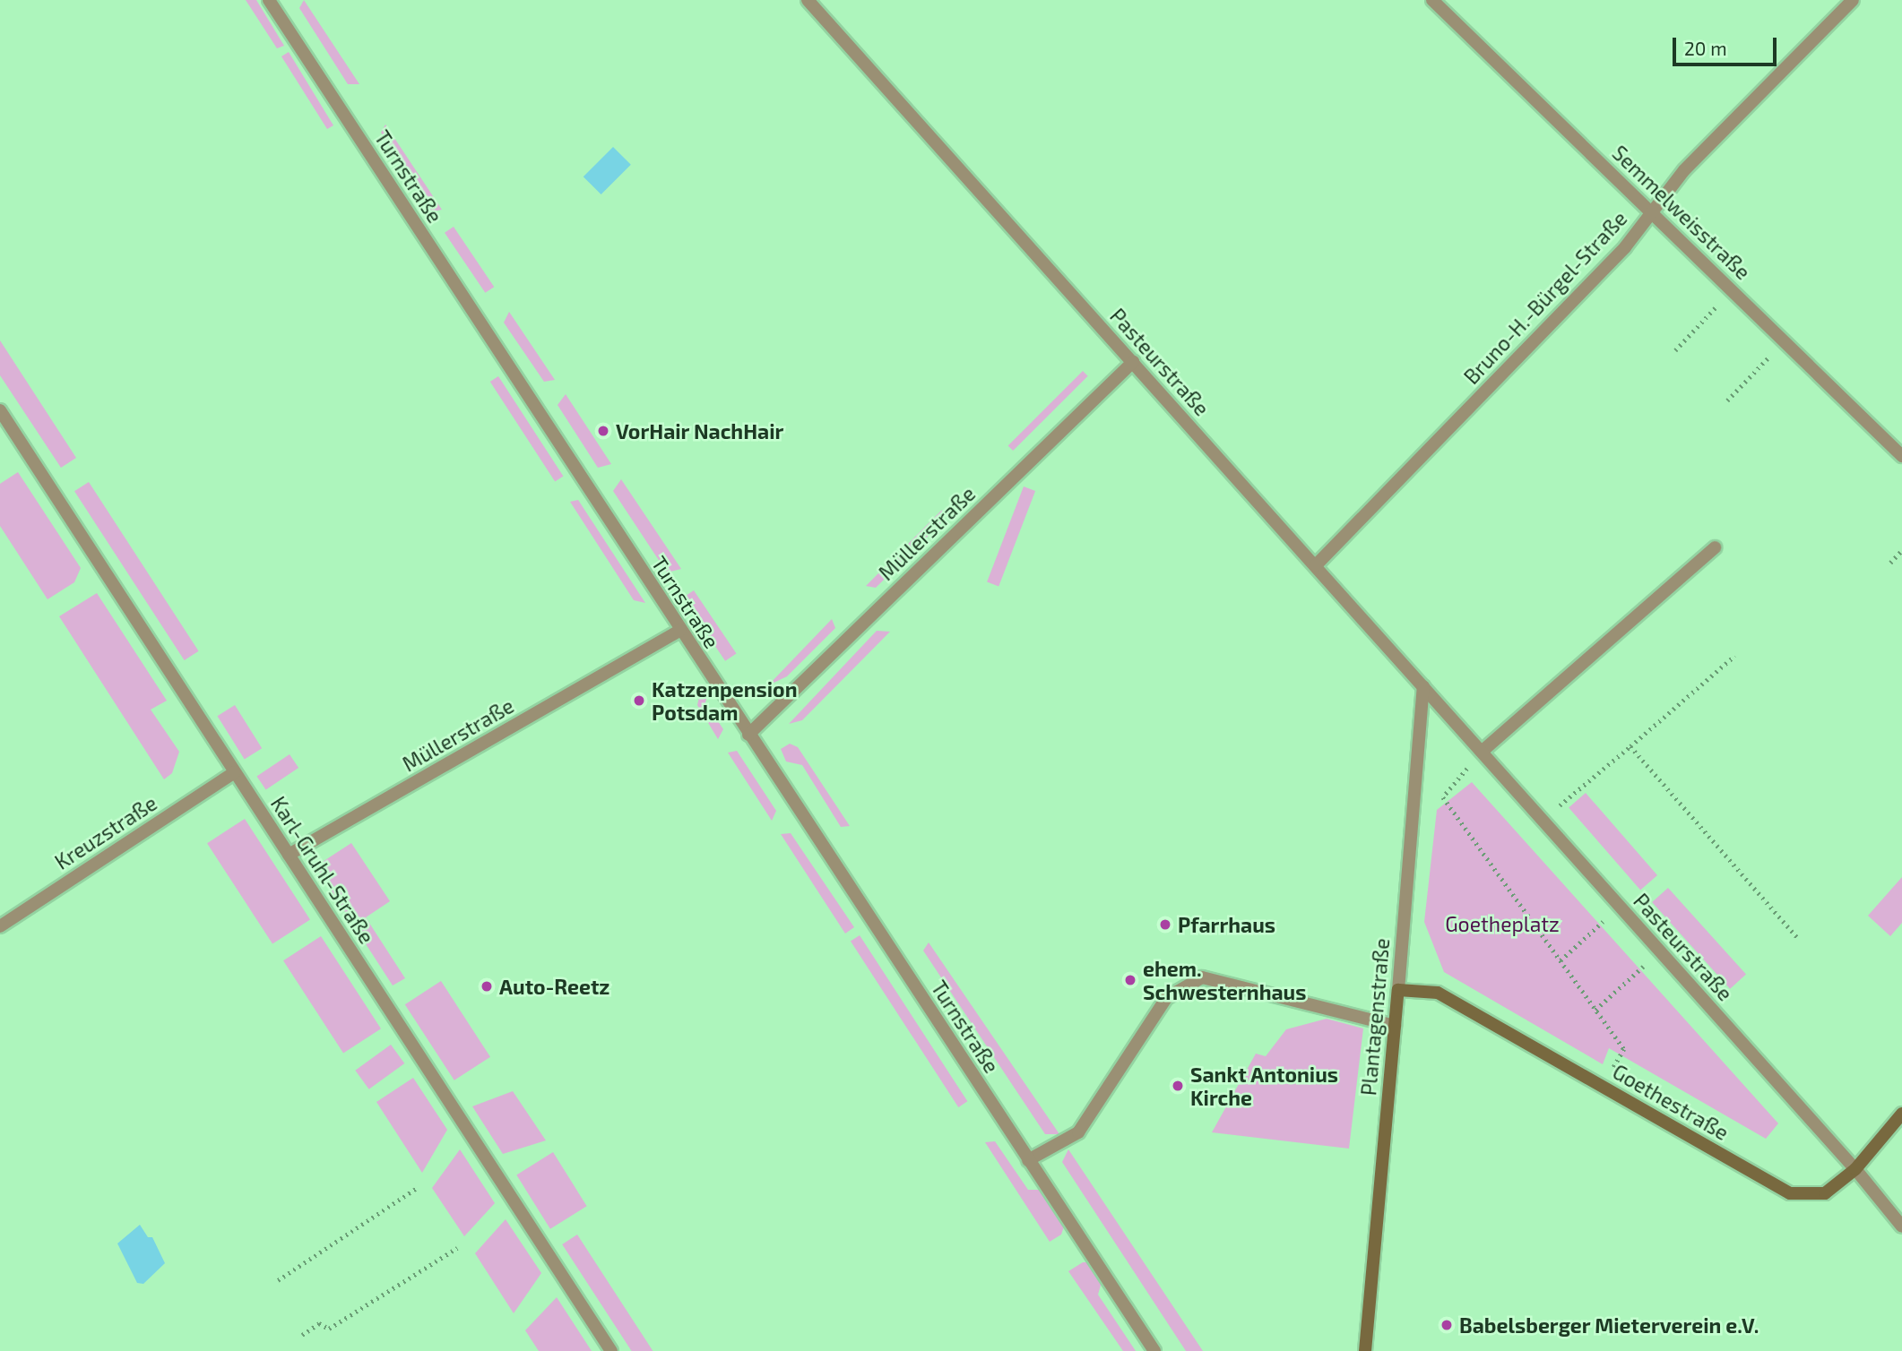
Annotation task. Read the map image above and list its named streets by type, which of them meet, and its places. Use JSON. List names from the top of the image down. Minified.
{"streets":{"street":["Turnstraße","Semmelweisstraße","Bruno-H.-Bürgel-Straße","Pasteurstraße","Müllerstraße","Kreuzstraße","Karl-Gruhl-Straße","Plantagenstraße","Goethestraße"]},"crossings":[["Turnstraße","Müllerstraße"],["Semmelweisstraße","Bruno-H.-Bürgel-Straße"],["Bruno-H.-Bürgel-Straße","Pasteurstraße"],["Pasteurstraße","Müllerstraße"],["Pasteurstraße","Plantagenstraße"],["Pasteurstraße","Goethestraße"],["Müllerstraße","Karl-Gruhl-Straße"],["Kreuzstraße","Karl-Gruhl-Straße"],["Plantagenstraße","Goethestraße"]],"parks":["Goetheplatz"],"places":["VorHair NachHair","Katzenpension Potsdam","Pfarrhaus","ehem. Schwesternhaus","Auto-Reetz","Sankt Antonius Kirche","Babelsberger Mieterverein e.V."],"scale_bar":"20 m"}
